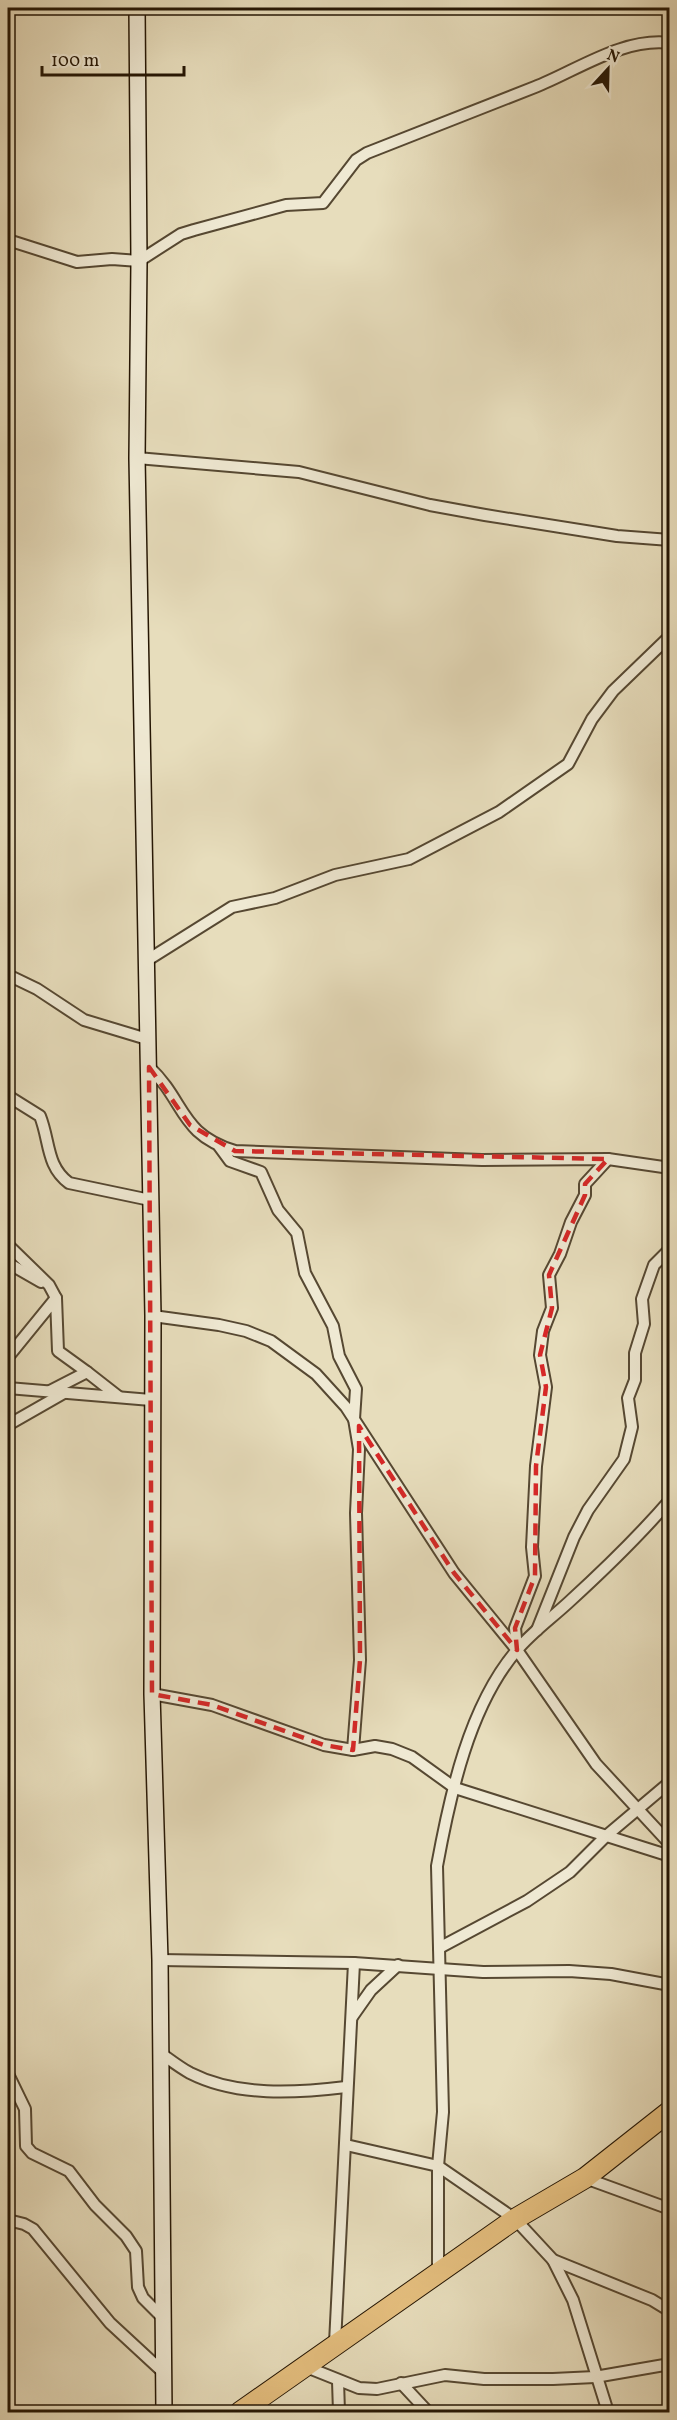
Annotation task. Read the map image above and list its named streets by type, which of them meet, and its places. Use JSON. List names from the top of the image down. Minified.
{"scale_bar":"100 m","north":"top"}
